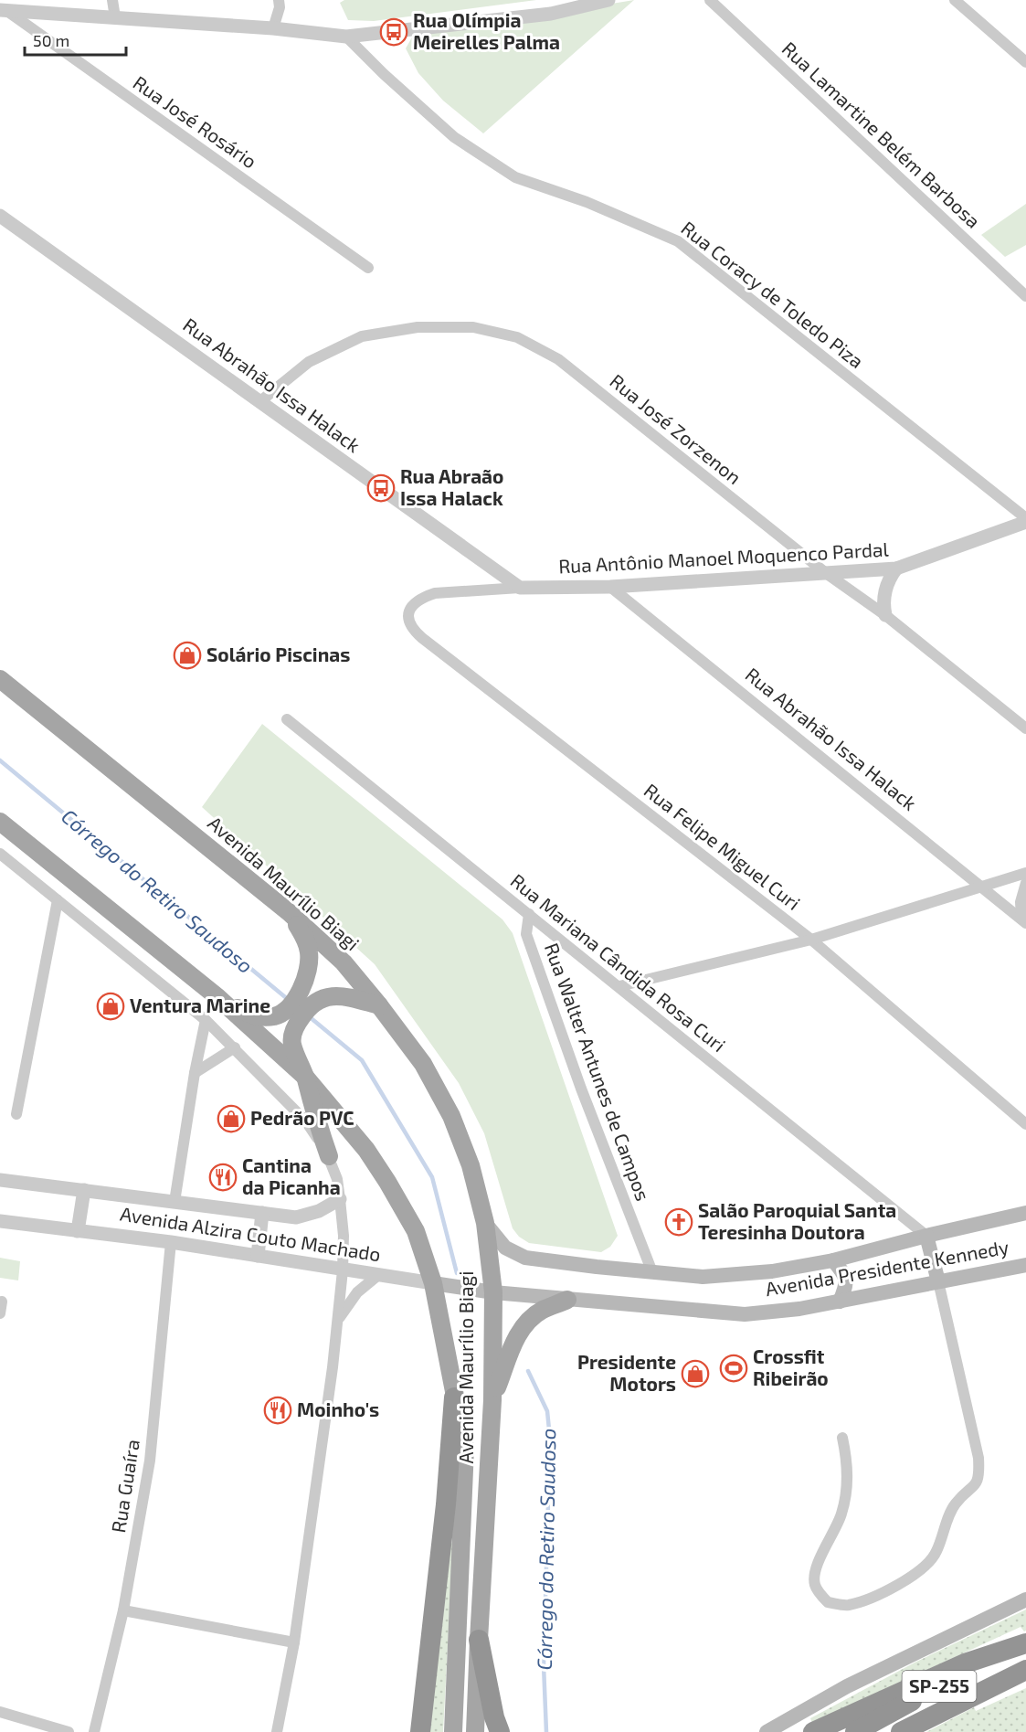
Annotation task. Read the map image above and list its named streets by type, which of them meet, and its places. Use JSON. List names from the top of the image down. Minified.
{"streets":{"highway":["SP-255"],"main road":["Avenida Maurílio Biagi","Avenida Alzira Couto Machado","Avenida Presidente Kennedy"],"street":["Rua José Rosário","Rua Lamartine Belém Barbosa","Rua Coracy de Toledo Piza","Rua Abrahão Issa Halack","Rua José Zorzenon","Rua Antônio Manoel Moquenco Pardal","Rua Felipe Miguel Curi","Rua Mariana Cândida Rosa Curi","Rua Walter Antunes de Campos","Rua Guaíra"]},"crossings":[["Rua Coracy de Toledo Piza","Rua Antônio Manoel Moquenco Pardal"],["Rua Abrahão Issa Halack","Rua José Zorzenon"],["Rua Abrahão Issa Halack","Rua Antônio Manoel Moquenco Pardal"],["Rua José Zorzenon","Rua Antônio Manoel Moquenco Pardal"],["Rua Antônio Manoel Moquenco Pardal","Rua Felipe Miguel Curi"],["Avenida Maurílio Biagi","Avenida Alzira Couto Machado"],["Avenida Maurílio Biagi","Avenida Presidente Kennedy"],["Rua Mariana Cândida Rosa Curi","Rua Walter Antunes de Campos"],["Rua Mariana Cândida Rosa Curi","Avenida Presidente Kennedy"],["Rua Walter Antunes de Campos","Avenida Presidente Kennedy"],["Avenida Alzira Couto Machado","Avenida Presidente Kennedy"],["Avenida Alzira Couto Machado","Rua Guaíra"]],"water":["Córrego do Retiro Saudoso"],"places":{"bus stop":["Rua Olímpia Meirelles Palma","Rua Abraão Issa Halack"],"shop":["Solário Piscinas","Ventura Marine","Pedrão PVC","Presidente Motors"],"restaurant":["Cantina da Picanha","Moinho's"],"church":["Salão Paroquial Santa Teresinha Doutora"],"sports":["Crossfit Ribeirão"]},"scale_bar":"50 m"}
